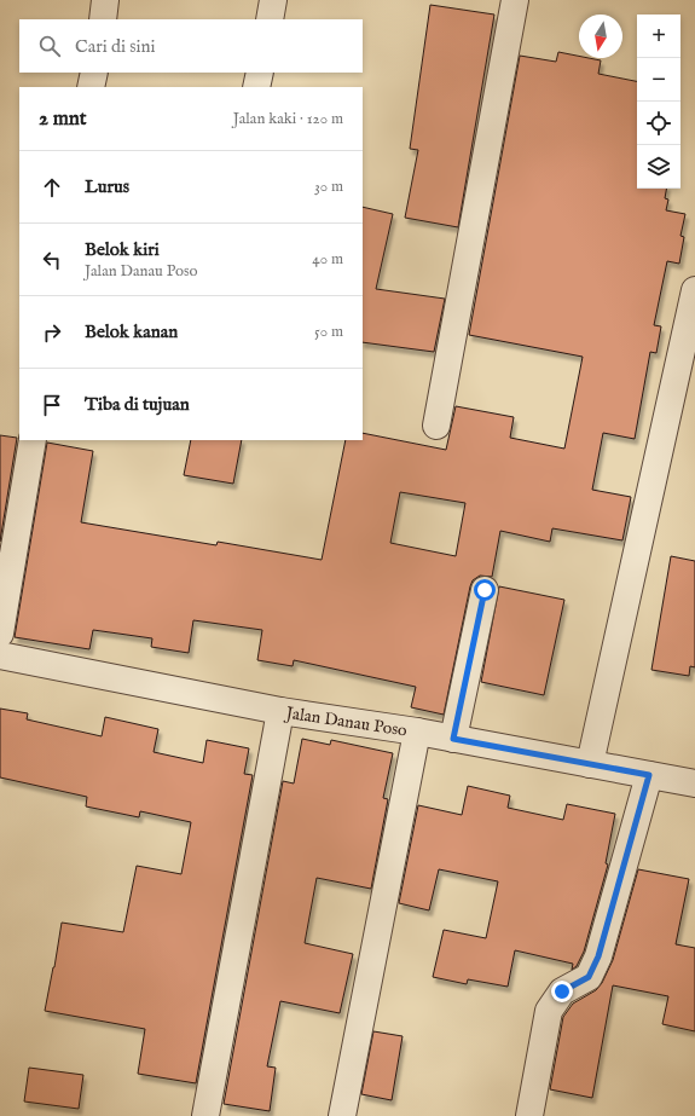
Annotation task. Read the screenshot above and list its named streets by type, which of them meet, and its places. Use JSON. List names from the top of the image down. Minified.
{"streets":{"street":["Jalan Danau Poso"]},"north":"bottom","page":{"map_buttons":["+","−"],"search":"Cari di sini","heading":["2 mnt","Jalan kaki · 120 m"],"list":[["Lurus","30 m"],["Belok kiri","Jalan Danau Poso","40 m"],["Belok kanan","50 m"],"Tiba di tujuan"]}}
